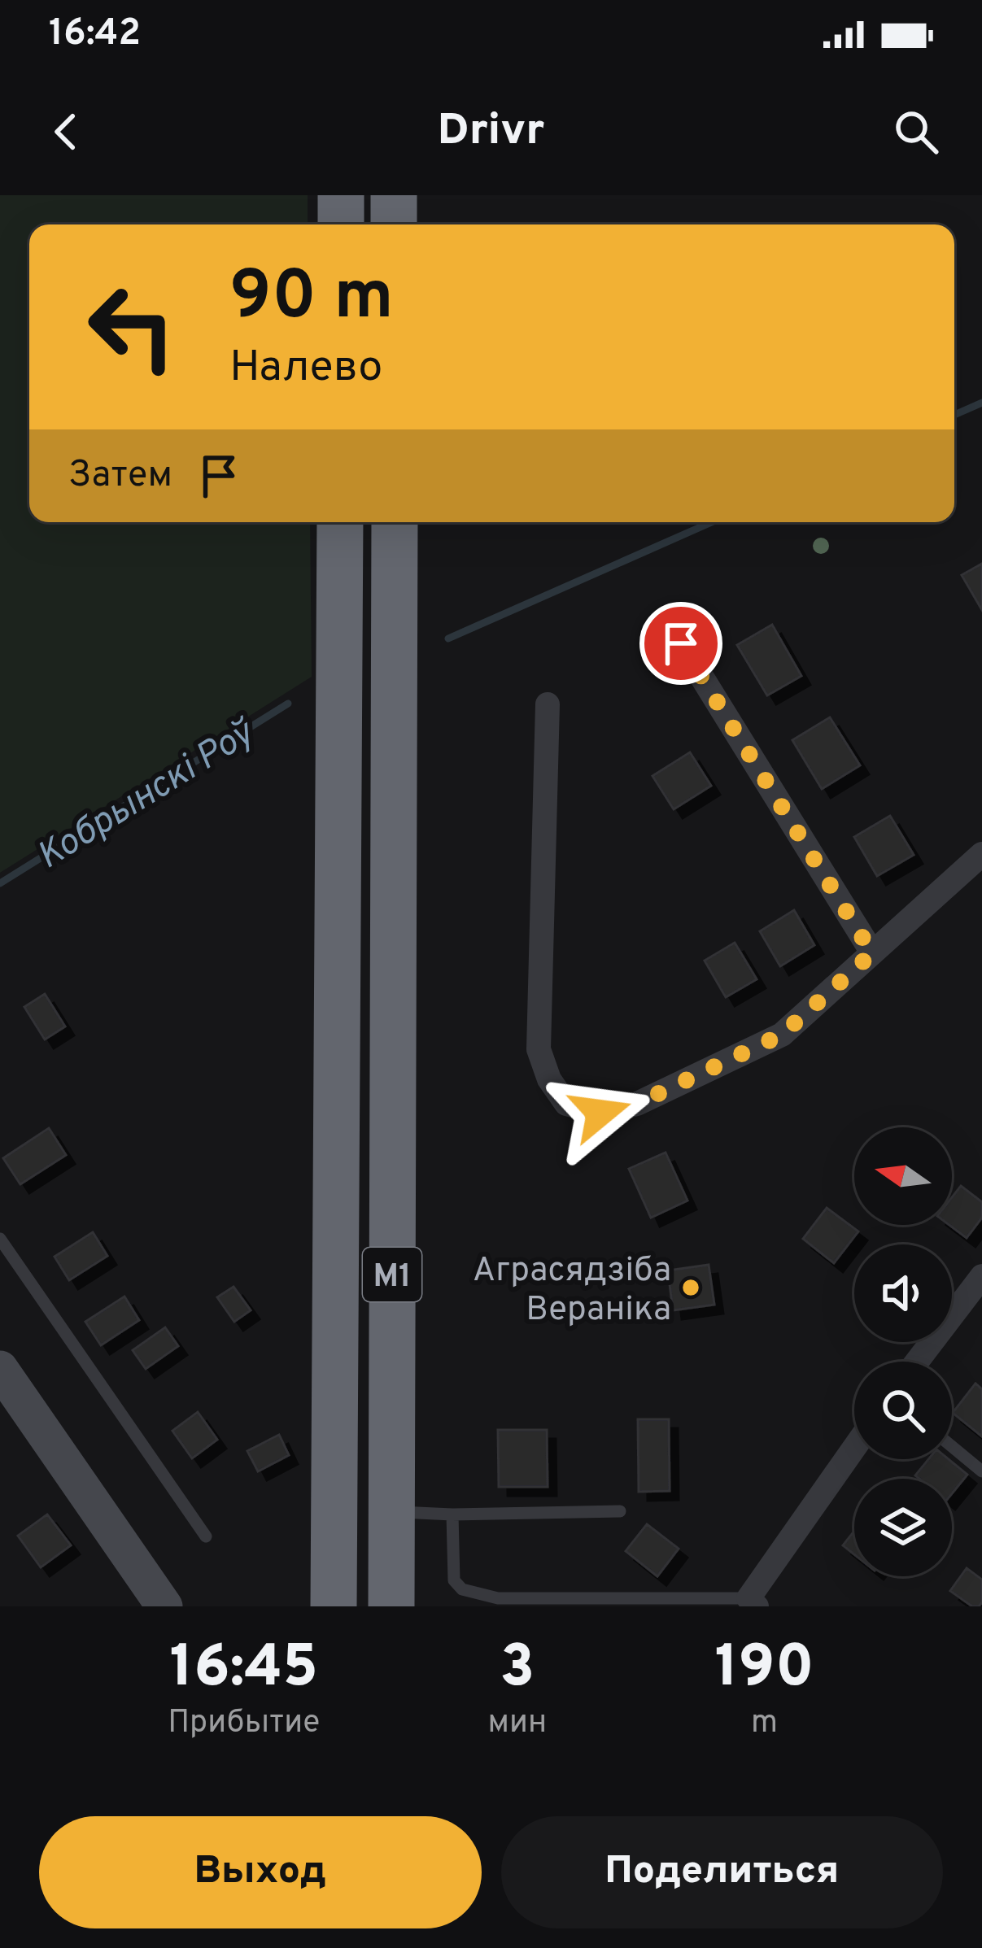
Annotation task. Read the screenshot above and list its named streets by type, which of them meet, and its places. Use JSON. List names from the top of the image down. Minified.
{"streets":{"highway":["М1"]},"water":["Кобрынскі Роў"],"places":["Аграсядзіба Вераніка"],"north":"left","page":{"status":"16:42","header":"Drivr","turn":["90 m","Налево"],"then":"Затем","eta":["16:45","Прибытие","3","мин","190","m"],"buttons":["Выход","Поделиться"]}}
